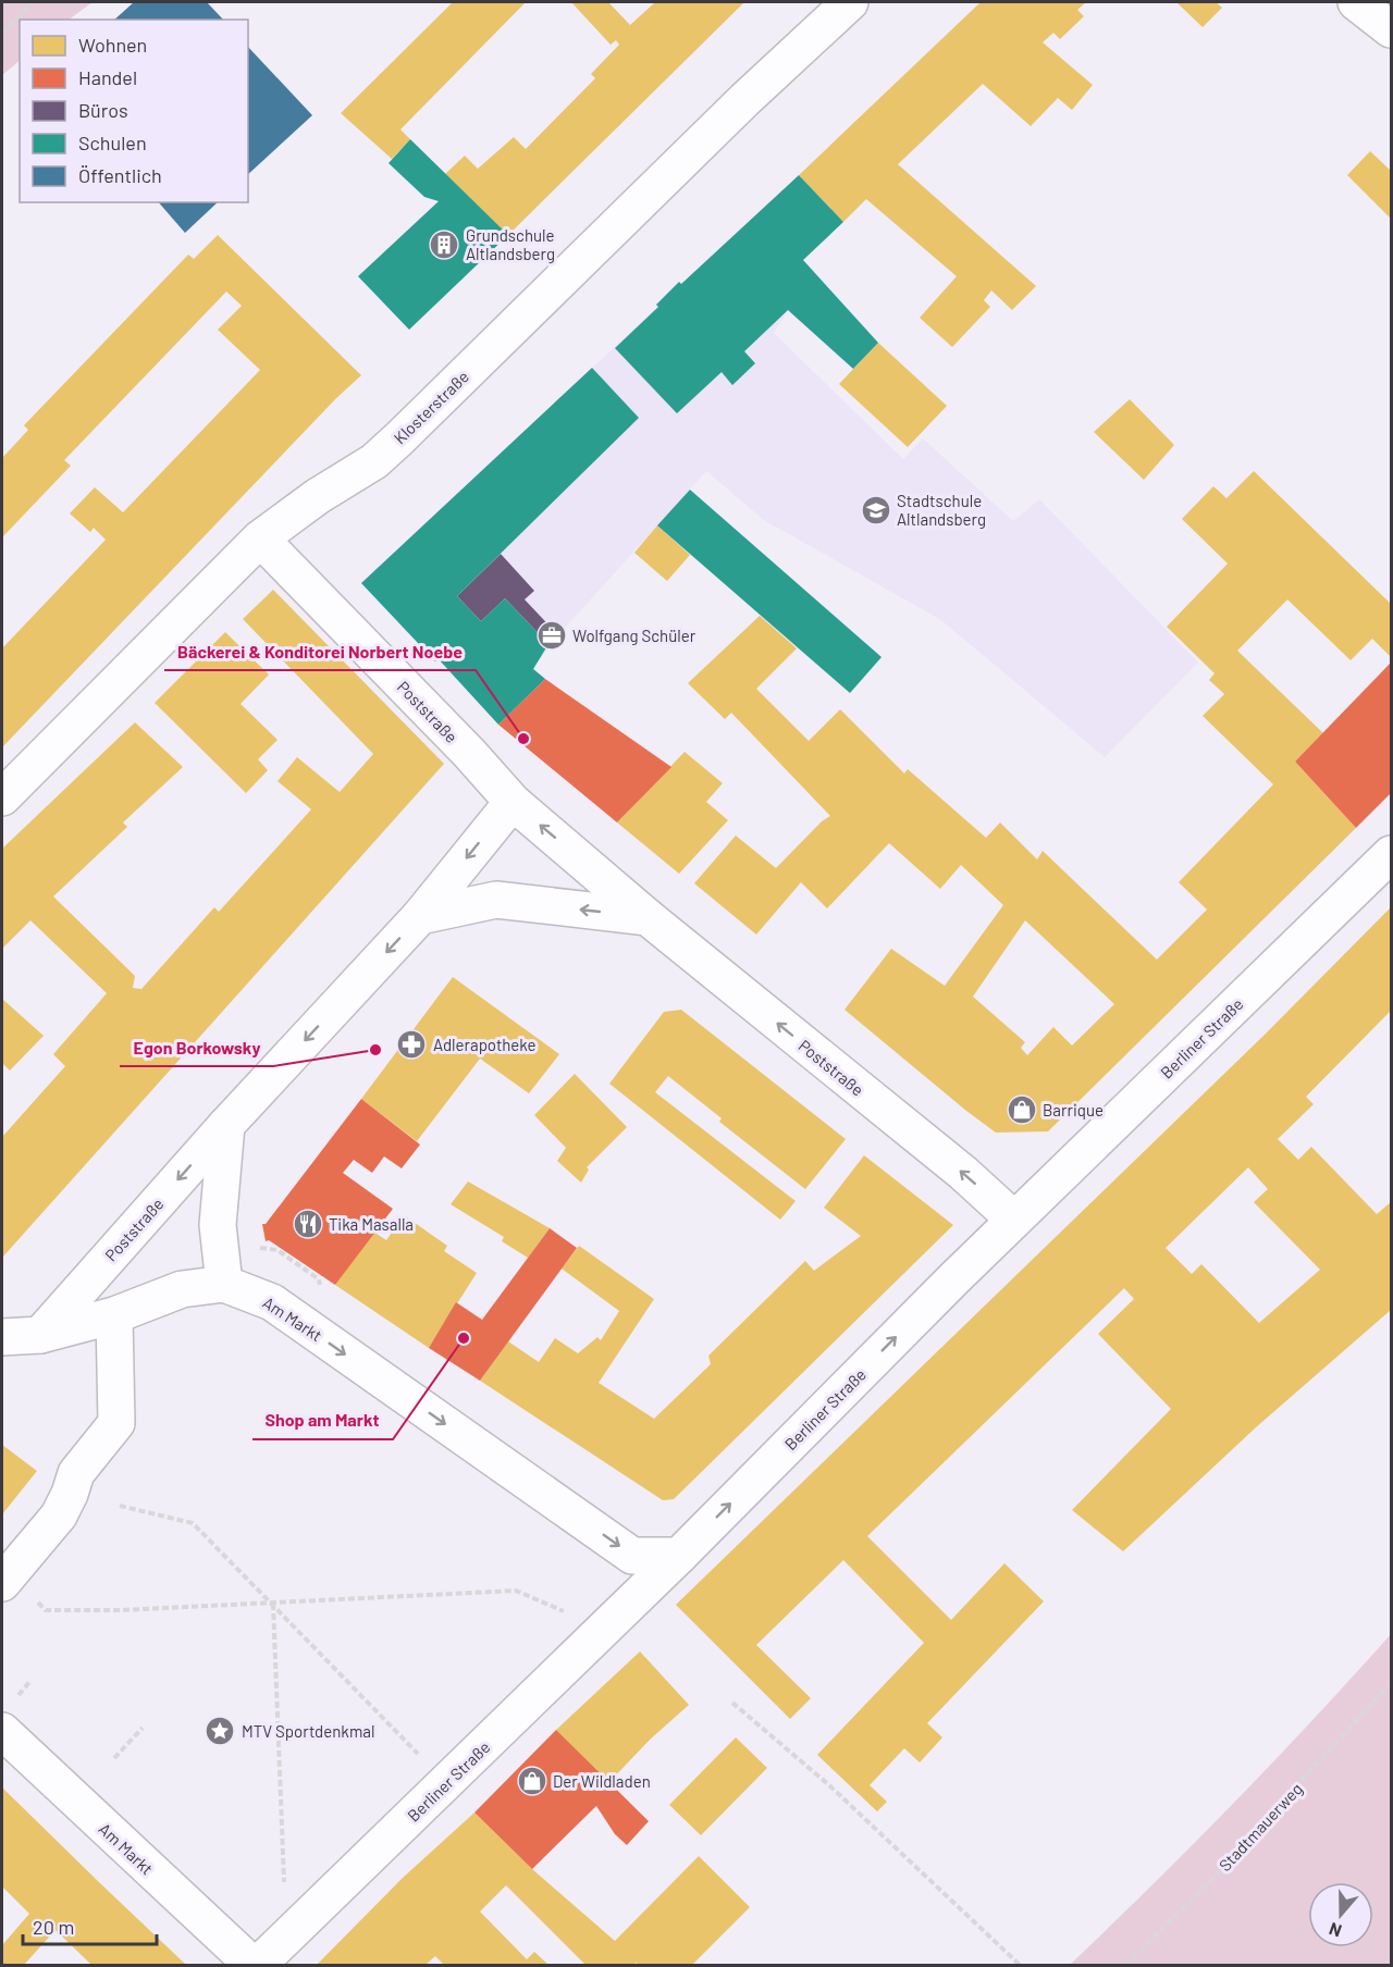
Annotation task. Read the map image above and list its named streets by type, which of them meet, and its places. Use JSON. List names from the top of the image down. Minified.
{"streets":{"street":["Klosterstraße","Poststraße","Berliner Straße","Am Markt"],"path":["Stadtmauerweg"]},"crossings":[["Klosterstraße","Poststraße"],["Poststraße","Berliner Straße"],["Poststraße","Am Markt"],["Berliner Straße","Am Markt"]],"one_way":["Am Markt"],"places":{"building":["Grundschule Altlandsberg"],"school or university":["Stadtschule Altlandsberg"],"office":["Wolfgang Schüler"],"other":["Bäckerei & Konditorei Norbert Noebe","Egon Borkowsky","Shop am Markt"],"pharmacy":["Adlerapotheke"],"shop":["Barrique","Der Wildladen"],"restaurant":["Tika Masalla"],"place":["MTV Sportdenkmal"]},"legend":["Wohnen","Handel","Büros","Schulen","Öffentlich"],"scale_bar":"20 m","north":"bottom"}
